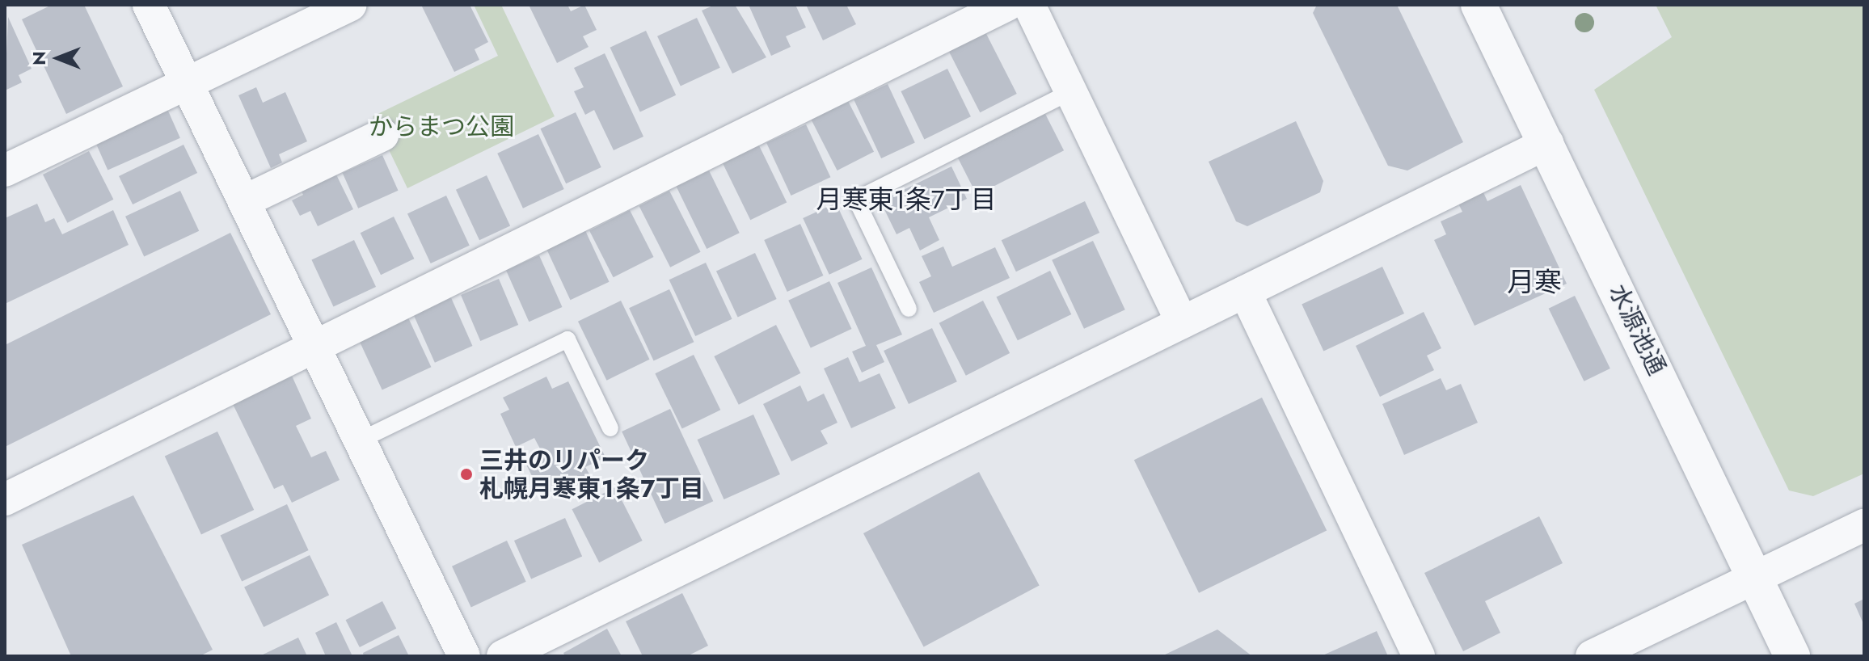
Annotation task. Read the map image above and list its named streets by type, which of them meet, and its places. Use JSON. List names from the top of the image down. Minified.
{"streets":{"street":["水源池通"]},"districts":["月寒東1条7丁目","月寒"],"parks":["からまつ公園"],"places":["三井のリパーク 札幌月寒東１条７丁目"],"north":"left"}
